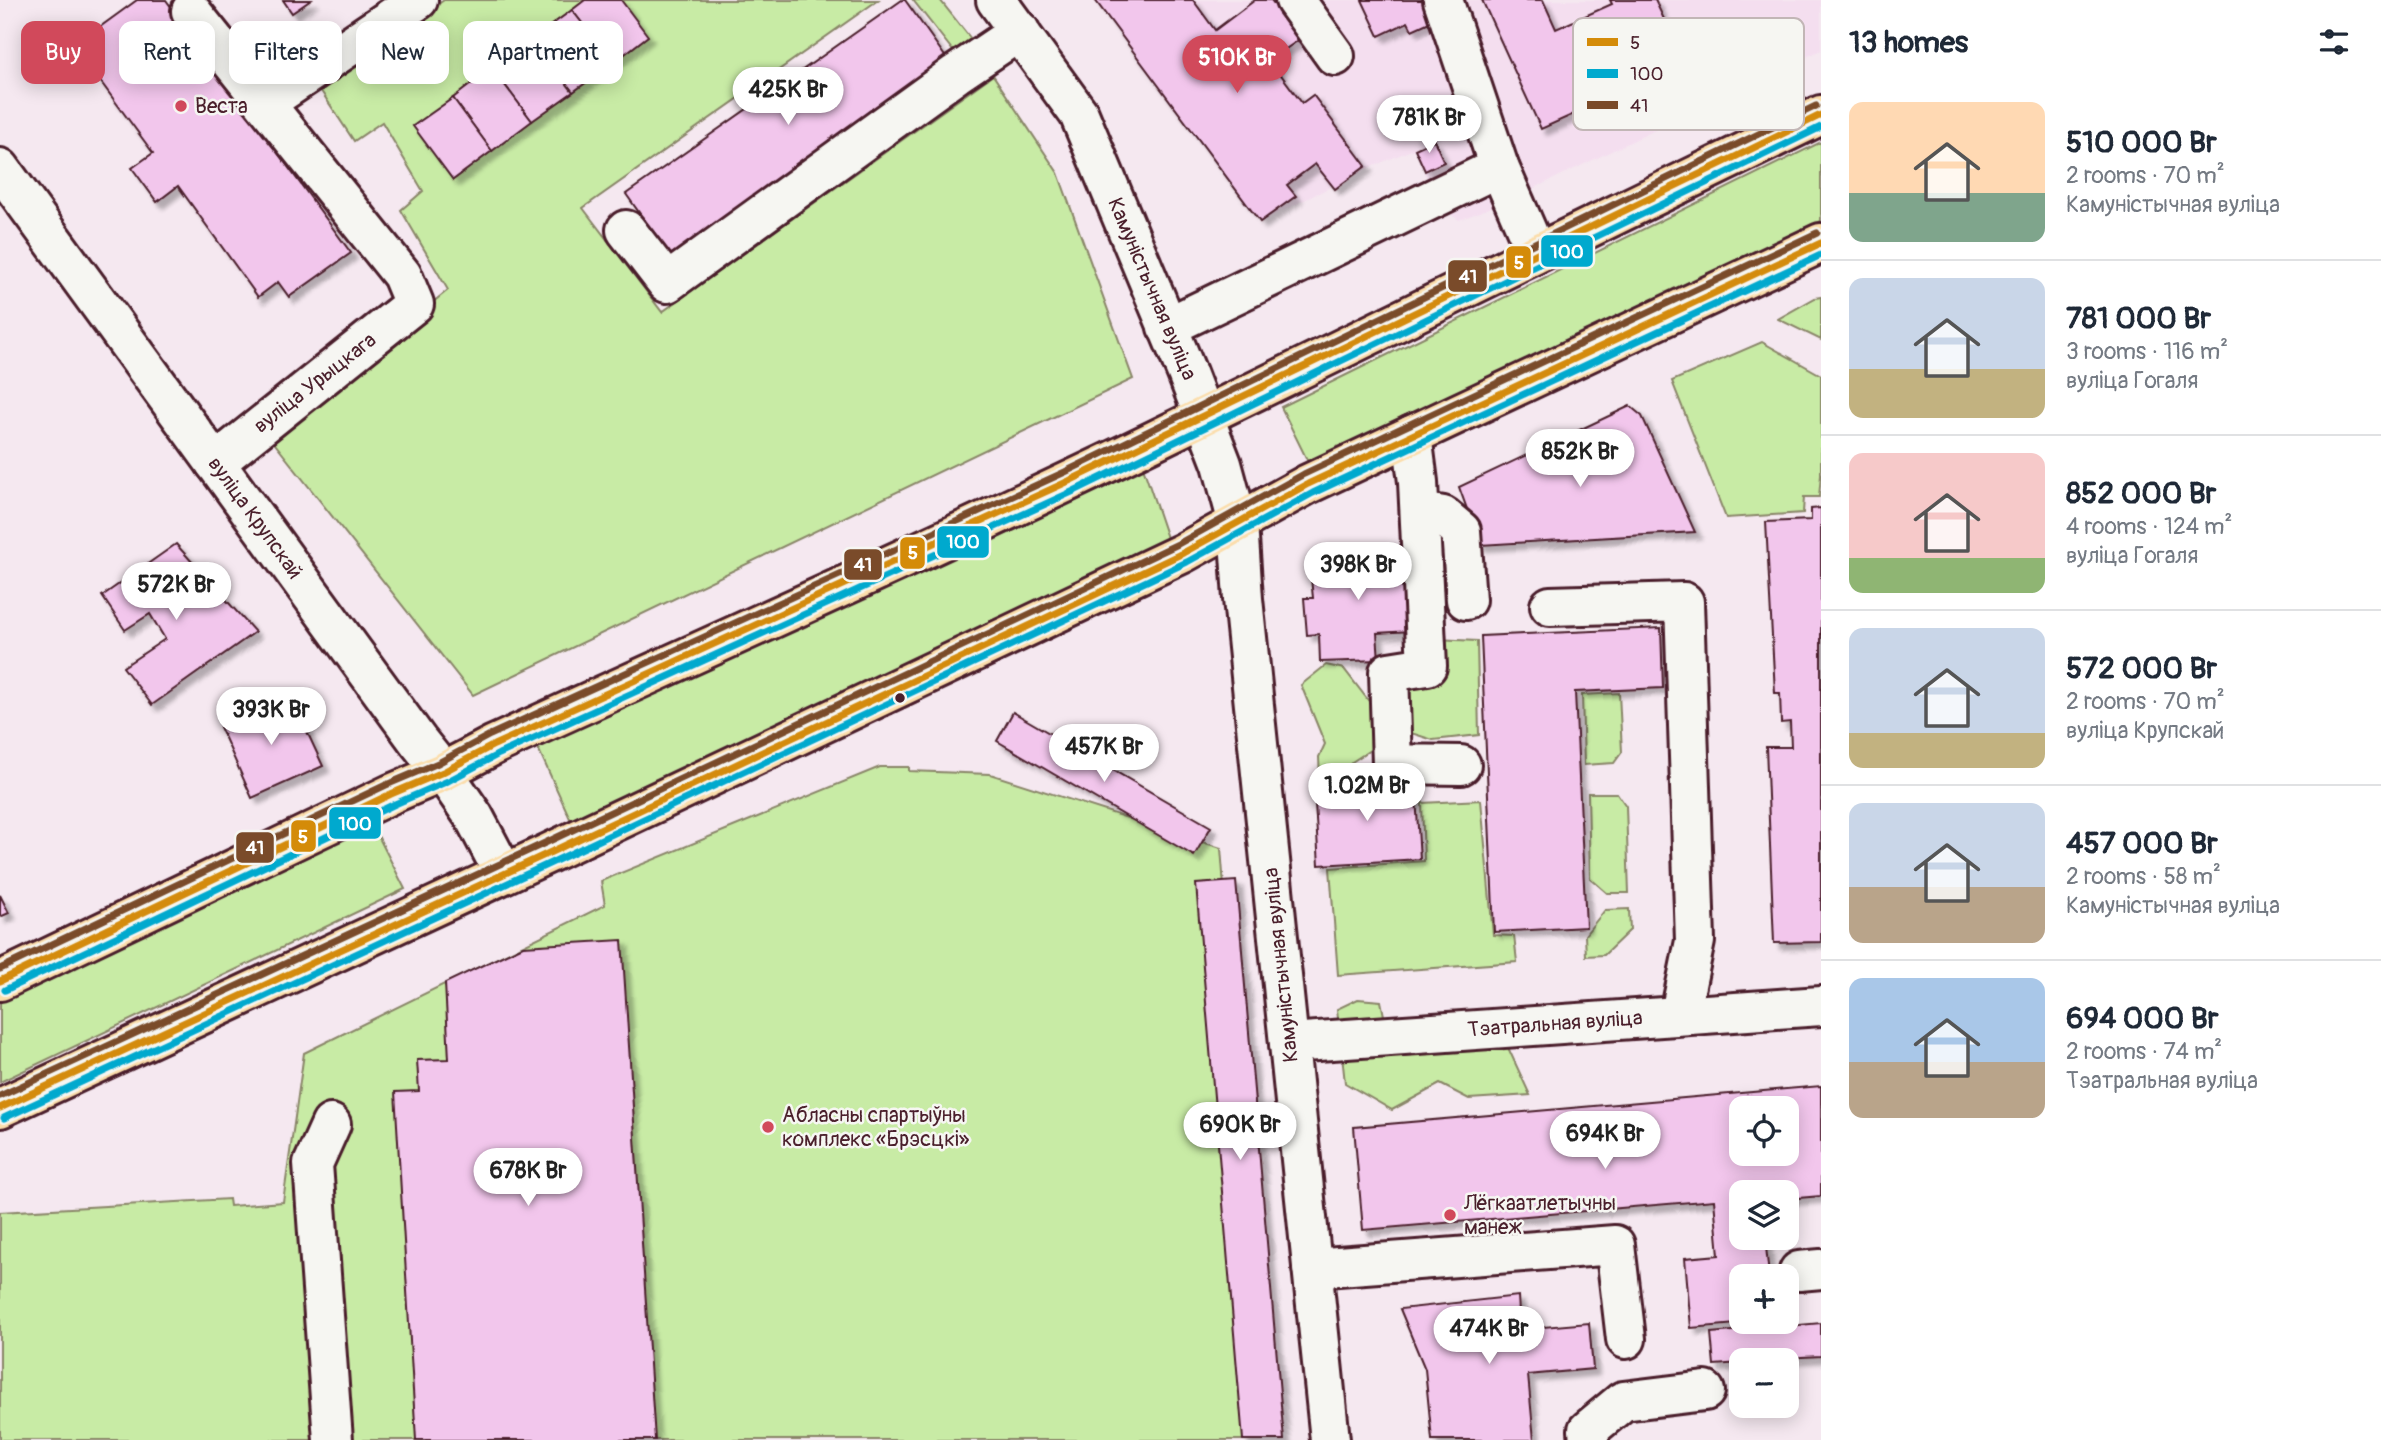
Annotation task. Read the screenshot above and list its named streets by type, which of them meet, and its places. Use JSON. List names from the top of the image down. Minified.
{"streets":{"street":["Камуністычная вуліца","вуліца Урыцкага","вуліца Крупскай","Тэатральная вуліца"]},"crossings":[["Камуністычная вуліца","Тэатральная вуліца"],["вуліца Урыцкага","вуліца Крупскай"]],"places":["Веста","Абласны спартыўны комплекс «Брэсцкі»","Лёгкаатлетычны манеж"],"lines":["transit line 41","transit line 5","transit line 100"],"legend":["5","100","41"],"page":{"heading":"13 homes","chip":["Buy","Rent","Filters","New","Apartment"],"price":["510K Br","425K Br","781K Br","852K Br","398K Br","572K Br","393K Br","457K Br","1.02M Br","690K Br","694K Br","678K Br","474K Br"],"list":[{"name":"510 000 Br","note":"2 rooms · 70 m² · Камуністычная вуліца"},{"name":"781 000 Br","note":"3 rooms · 116 m² · вуліца Гогаля"},{"name":"852 000 Br","note":"4 rooms · 124 m² · вуліца Гогаля"},{"name":"572 000 Br","note":"2 rooms · 70 m² · вуліца Крупскай"},{"name":"457 000 Br","note":"2 rooms · 58 m² · Камуністычная вуліца"},{"name":"694 000 Br","note":"2 rooms · 74 m² · Тэатральная вуліца"}],"map_buttons":["+","−"]}}
